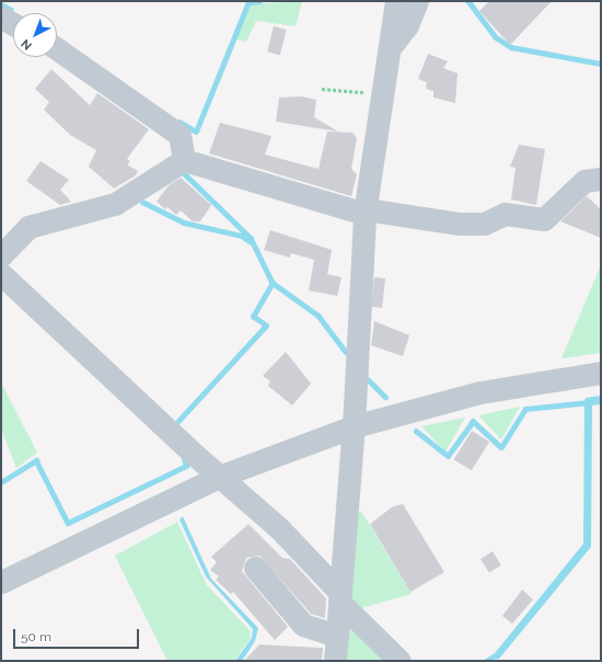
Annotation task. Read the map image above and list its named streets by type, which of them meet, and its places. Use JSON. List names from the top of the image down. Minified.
{"scale_bar":"50 m","north":"bottom left"}
